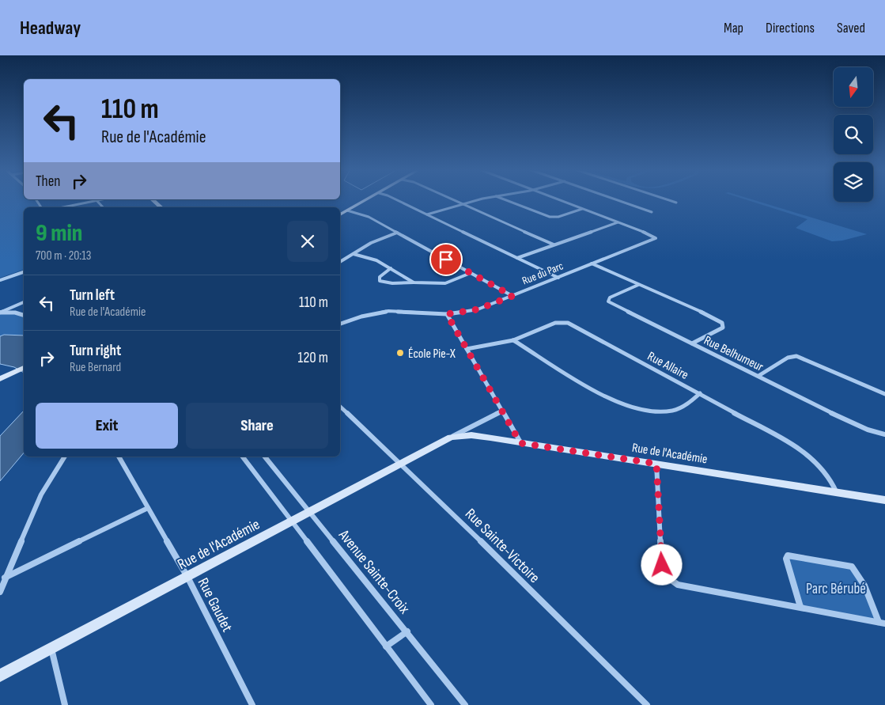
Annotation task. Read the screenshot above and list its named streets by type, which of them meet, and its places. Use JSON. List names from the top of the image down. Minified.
{"streets":{"street":["Rue du Parc","Rue Belhumeur","Rue Allaire","Rue de l'Académie","Rue Sainte-Victoire","Avenue Sainte-Croix","Rue Gaudet"]},"crossings":[["Rue Allaire","Rue de l'Académie"],["Rue de l'Académie","Rue Sainte-Victoire"],["Rue de l'Académie","Avenue Sainte-Croix"],["Rue de l'Académie","Rue Gaudet"]],"parks":["Parc Bérubé"],"places":["École Pie-X"],"north":"bottom","page":{"header":"Headway","nav":["Map","Directions","Saved"],"turn":["110 m","Rue de l'Académie"],"then":"Then","heading":["9 min","700 m · 20:13"],"list":[{"name":"Turn left","note":"Rue de l'Académie","value":"110 m"},{"name":"Turn right","note":"Rue Bernard","value":"120 m"}],"buttons":["Exit","Share"]}}
